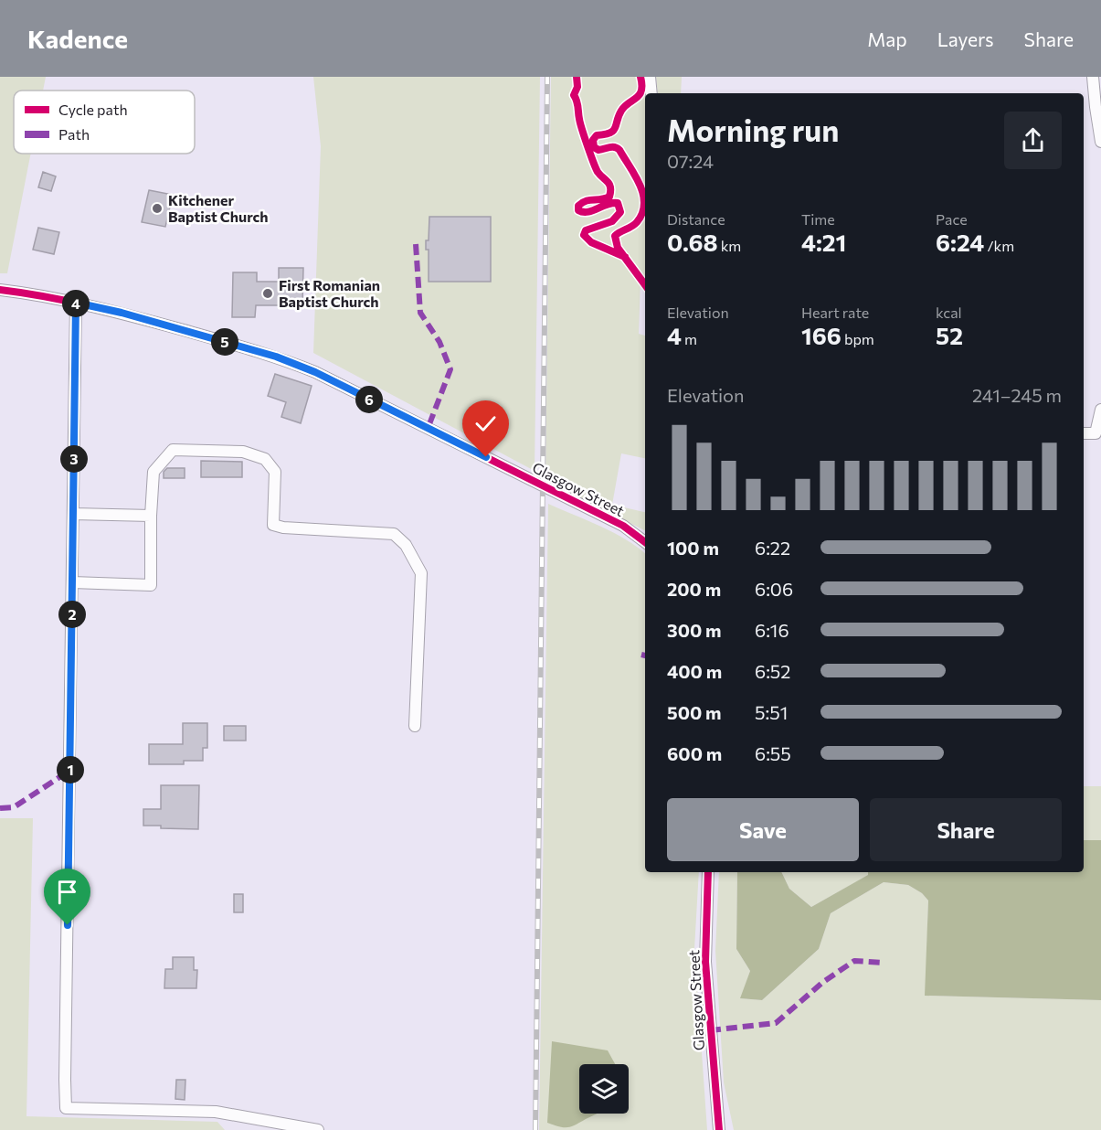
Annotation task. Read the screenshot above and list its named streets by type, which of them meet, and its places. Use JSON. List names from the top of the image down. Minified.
{"streets":{"street":["Glasgow Street"]},"places":["Kitchener Baptist Church","First Romanian Baptist Church"],"legend":["Cycle path","Path"],"page":{"header":"Kadence","nav":["Map","Layers","Share"],"heading":["Morning run","07:24"],"stats":[["Distance","0.68 km"],["Time","4:21"],["Pace","6:24 /km"],["Elevation","4 m"],["Heart rate","166 bpm"],["kcal","52"]],"pins":["4","5","6","3","2","1"],"chart":["Elevation","241–245 m"],"list":[{"name":"100 m","note":"6:22"},{"name":"200 m","note":"6:06"},{"name":"300 m","note":"6:16"},{"name":"400 m","note":"6:52"},{"name":"500 m","note":"5:51"},{"name":"600 m","note":"6:55"}],"buttons":["Save","Share"]}}
